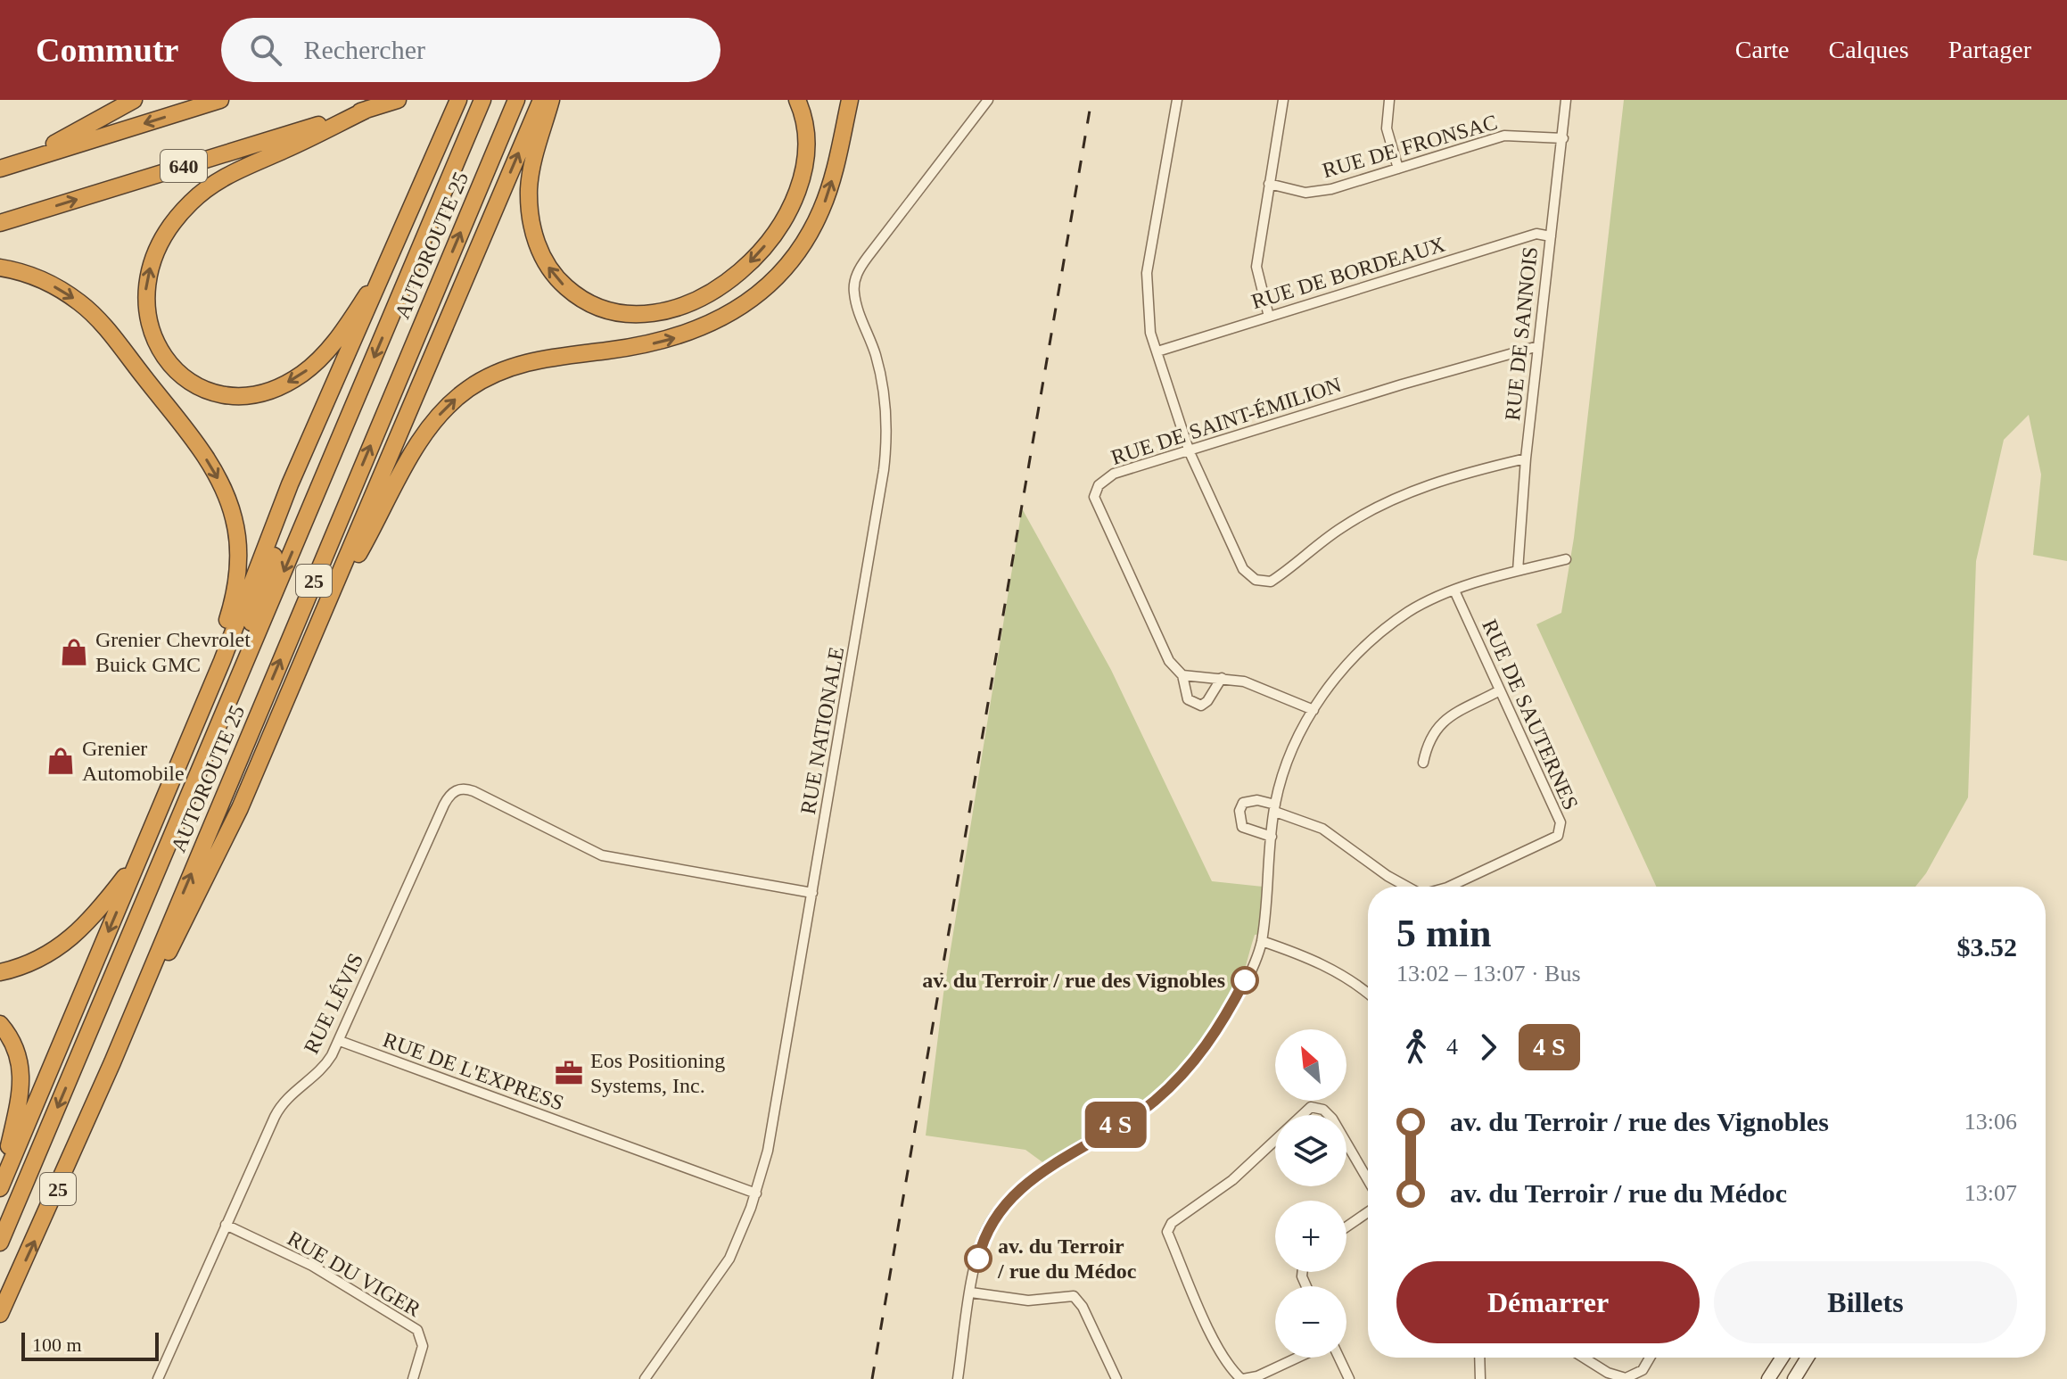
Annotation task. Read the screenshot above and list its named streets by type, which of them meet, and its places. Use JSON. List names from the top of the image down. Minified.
{"streets":{"highway":["640","AUTOROUTE 25","25"],"street":["RUE DE FRONSAC","RUE DE BORDEAUX","RUE DE SANNOIS","RUE DE SAINT-ÉMILION","RUE DE SAUTERNES","RUE NATIONALE","RUE LÉVIS","RUE DE L'EXPRESS","RUE DU VIGER"]},"crossings":[["RUE DE FRONSAC","RUE DE SANNOIS"],["RUE DE BORDEAUX","RUE DE SANNOIS"],["RUE DE SANNOIS","RUE DE SAINT-ÉMILION"],["RUE NATIONALE","RUE LÉVIS"],["RUE NATIONALE","RUE DE L'EXPRESS"],["RUE LÉVIS","RUE DE L'EXPRESS"],["RUE LÉVIS","RUE DU VIGER"]],"places":{"shop":["Grenier Chevrolet Buick GMC","Grenier Automobile"],"other":["av. du Terroir / rue des Vignobles","av. du Terroir / rue du Médoc"],"office":["Eos Positioning Systems, Inc."]},"scale_bar":"100 m","north":"top left","page":{"header":"Commutr","search":"Rechercher","nav":["Carte","Calques","Partager"],"on_map":"4 S","heading":["5 min","13:02 – 13:07 · Bus","$3.52"],"legs":["4","4 S"],"map_buttons":["+","−"],"list":[{"name":"av. du Terroir / rue des Vignobles","value":"13:06"},{"name":"av. du Terroir / rue du Médoc","value":"13:07"}],"buttons":["Démarrer","Billets"],"scale":"100 m"}}
